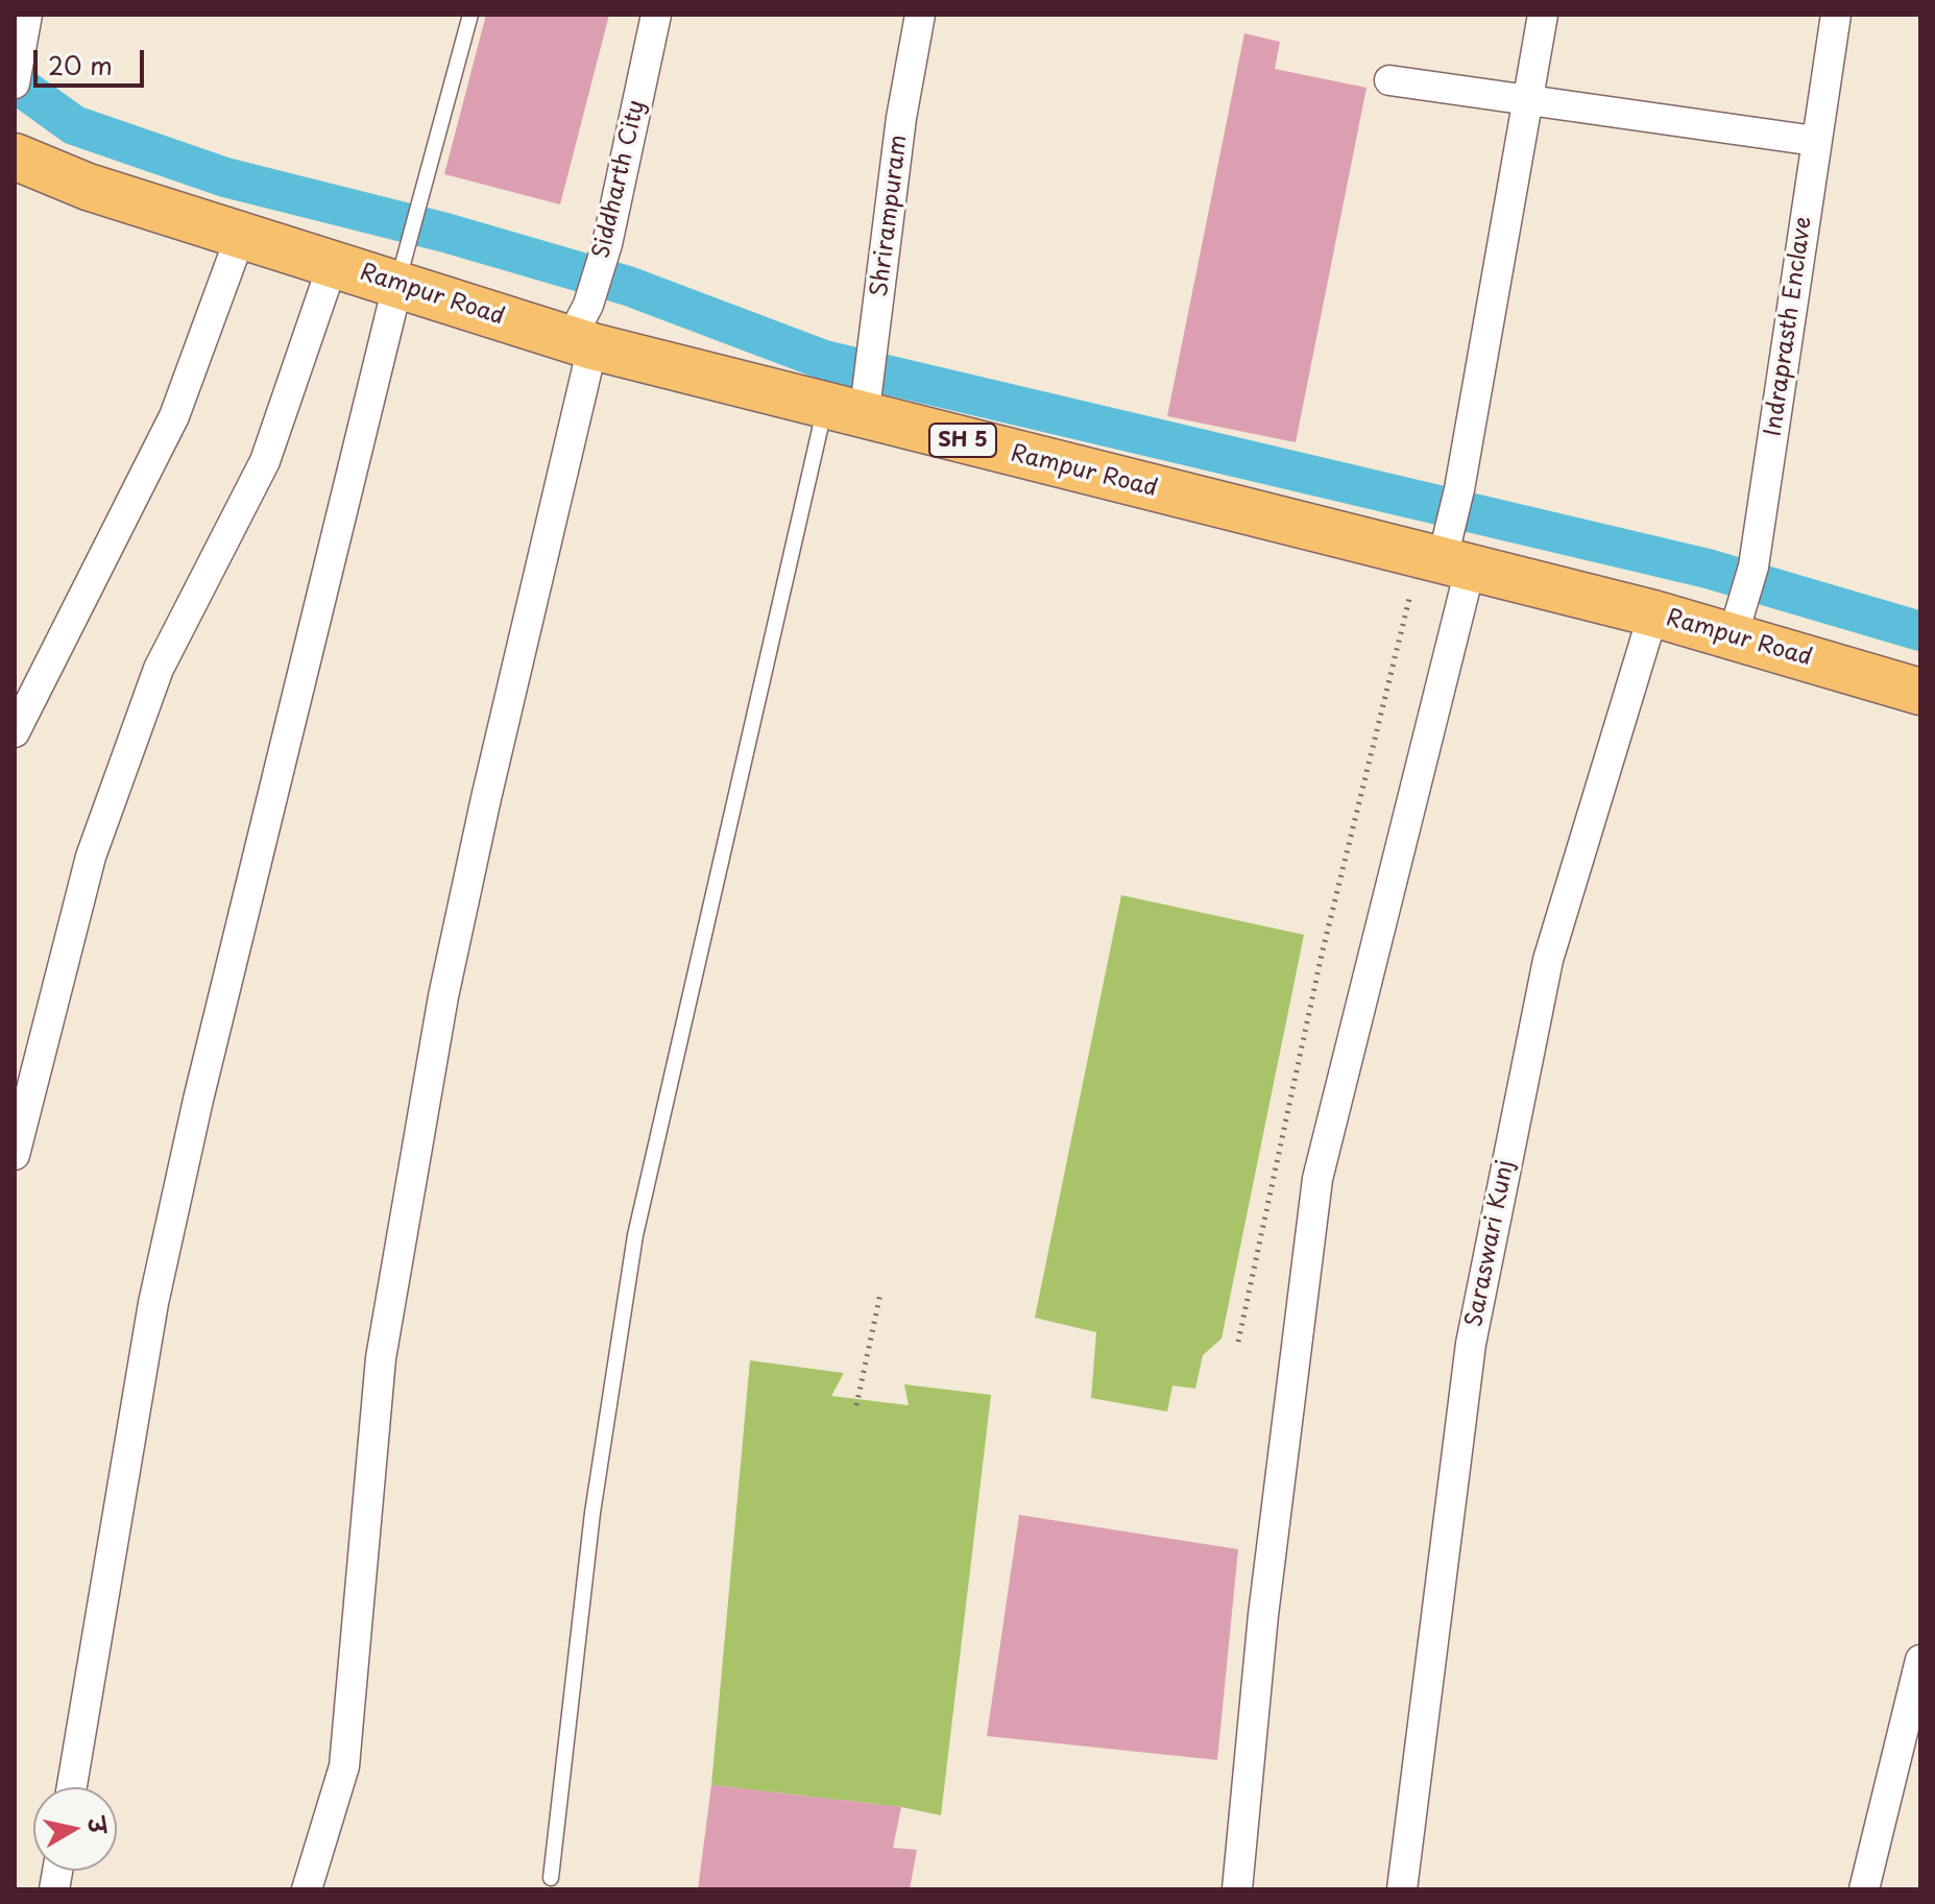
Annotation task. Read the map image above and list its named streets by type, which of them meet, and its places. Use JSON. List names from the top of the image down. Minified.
{"streets":{"main road":["Rampur Road","SH 5"],"street":["Siddharth City","Shrirampuram","Indraprasth Enclave","Saraswari Kunj"]},"crossings":[["Siddharth City","Rampur Road"],["Shrirampuram","Rampur Road"],["Rampur Road","Indraprasth Enclave"],["Rampur Road","Saraswari Kunj"]],"scale_bar":"20 m","north":"right"}
